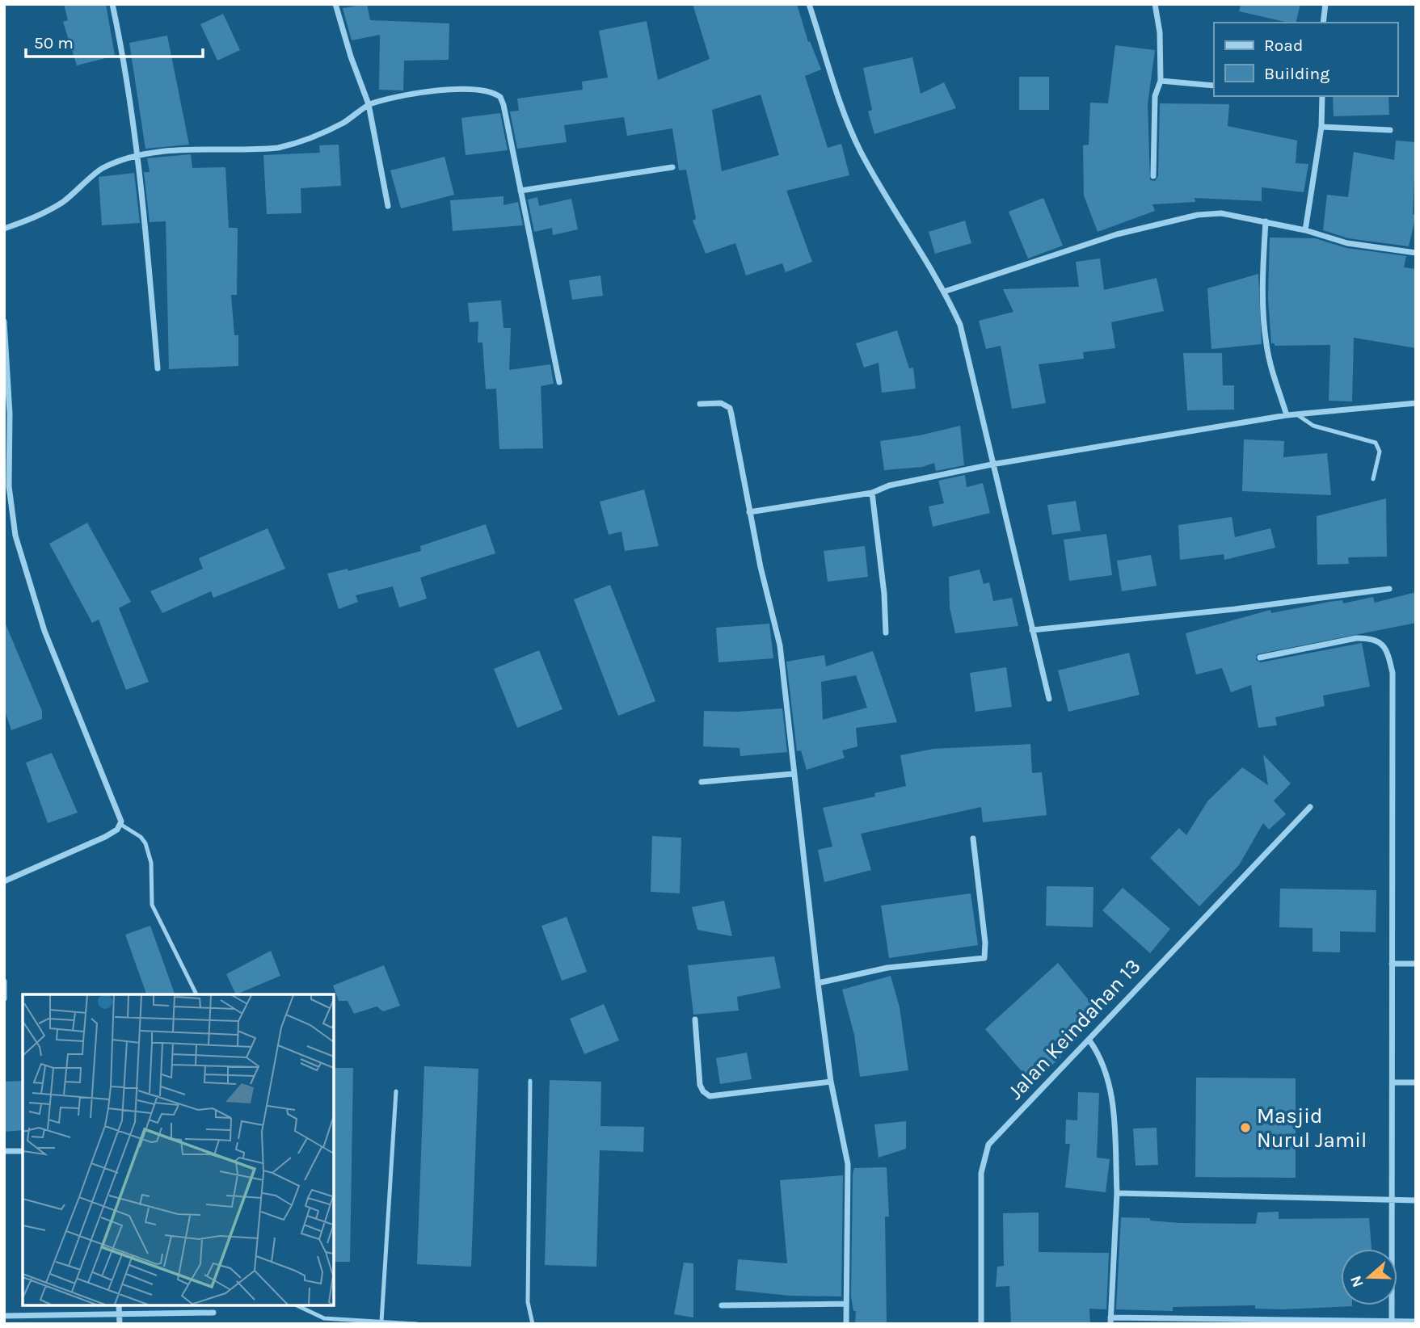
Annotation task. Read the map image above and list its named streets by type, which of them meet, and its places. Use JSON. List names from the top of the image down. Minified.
{"streets":{"street":["Jalan Keindahan 13"]},"places":["Masjid Nurul Jamil"],"legend":["Road","Building"],"scale_bar":"50 m","north":"left"}
